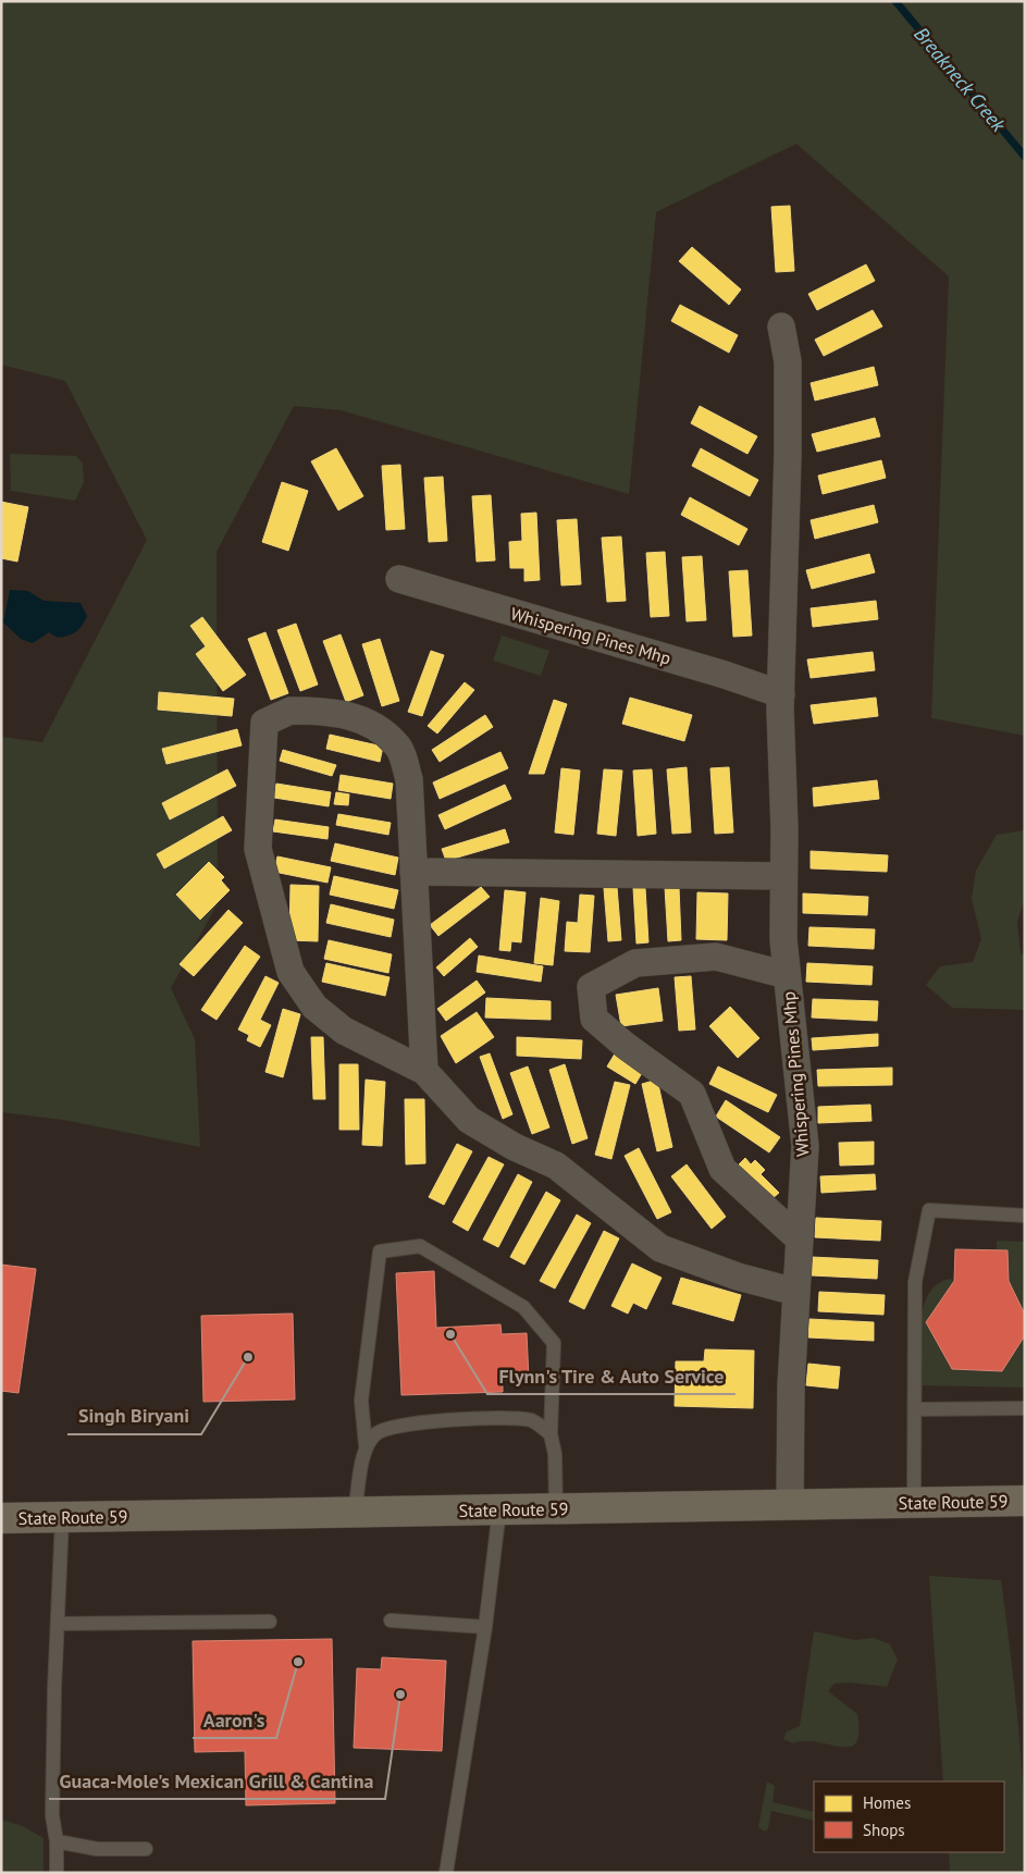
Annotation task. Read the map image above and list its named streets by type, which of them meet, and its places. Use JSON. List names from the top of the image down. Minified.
{"streets":{"main road":["State Route 59"],"street":["Whispering Pines Mhp"]},"crossings":[["Whispering Pines Mhp","State Route 59"]],"water":["Breakneck Creek"],"places":["Flynn's Tire & Auto Service","Singh Biryani","Aaron's","Guaca-Mole's Mexican Grill & Cantina"],"legend":["Homes","Shops"]}
